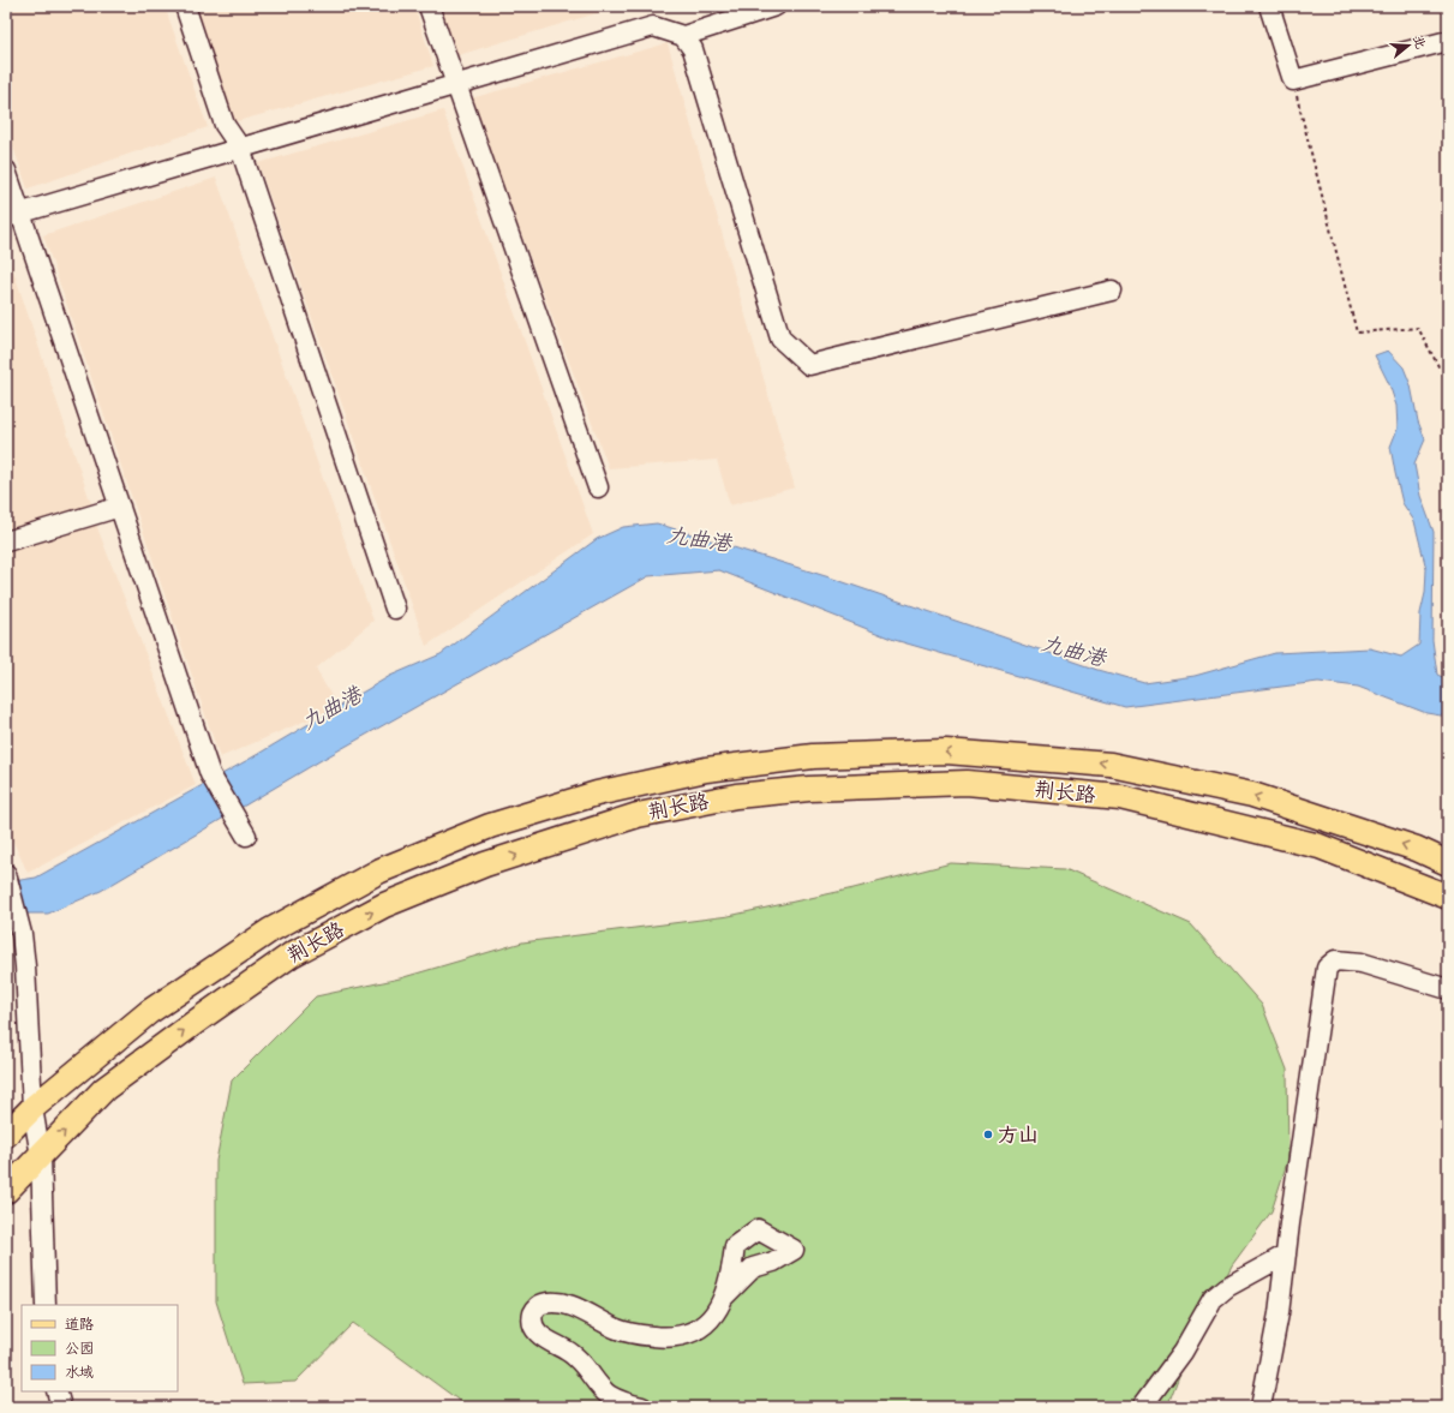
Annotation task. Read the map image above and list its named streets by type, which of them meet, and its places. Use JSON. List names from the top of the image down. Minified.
{"streets":{"main road":["荆长路"]},"water":["九曲港"],"places":["方山"],"legend":["道路","公园","水域"],"north":"right"}
